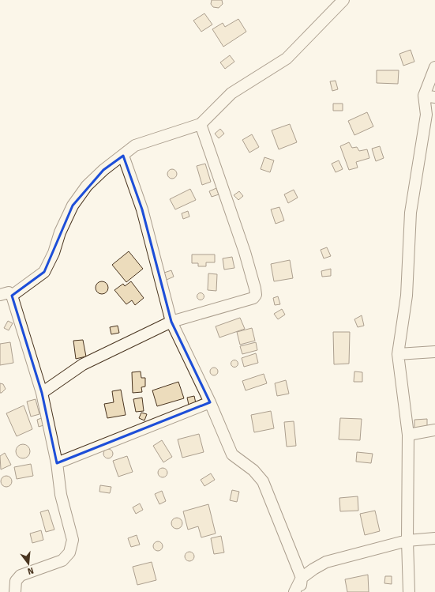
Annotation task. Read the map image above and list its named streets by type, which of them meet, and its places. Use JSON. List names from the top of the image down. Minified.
{"north":"bottom"}
